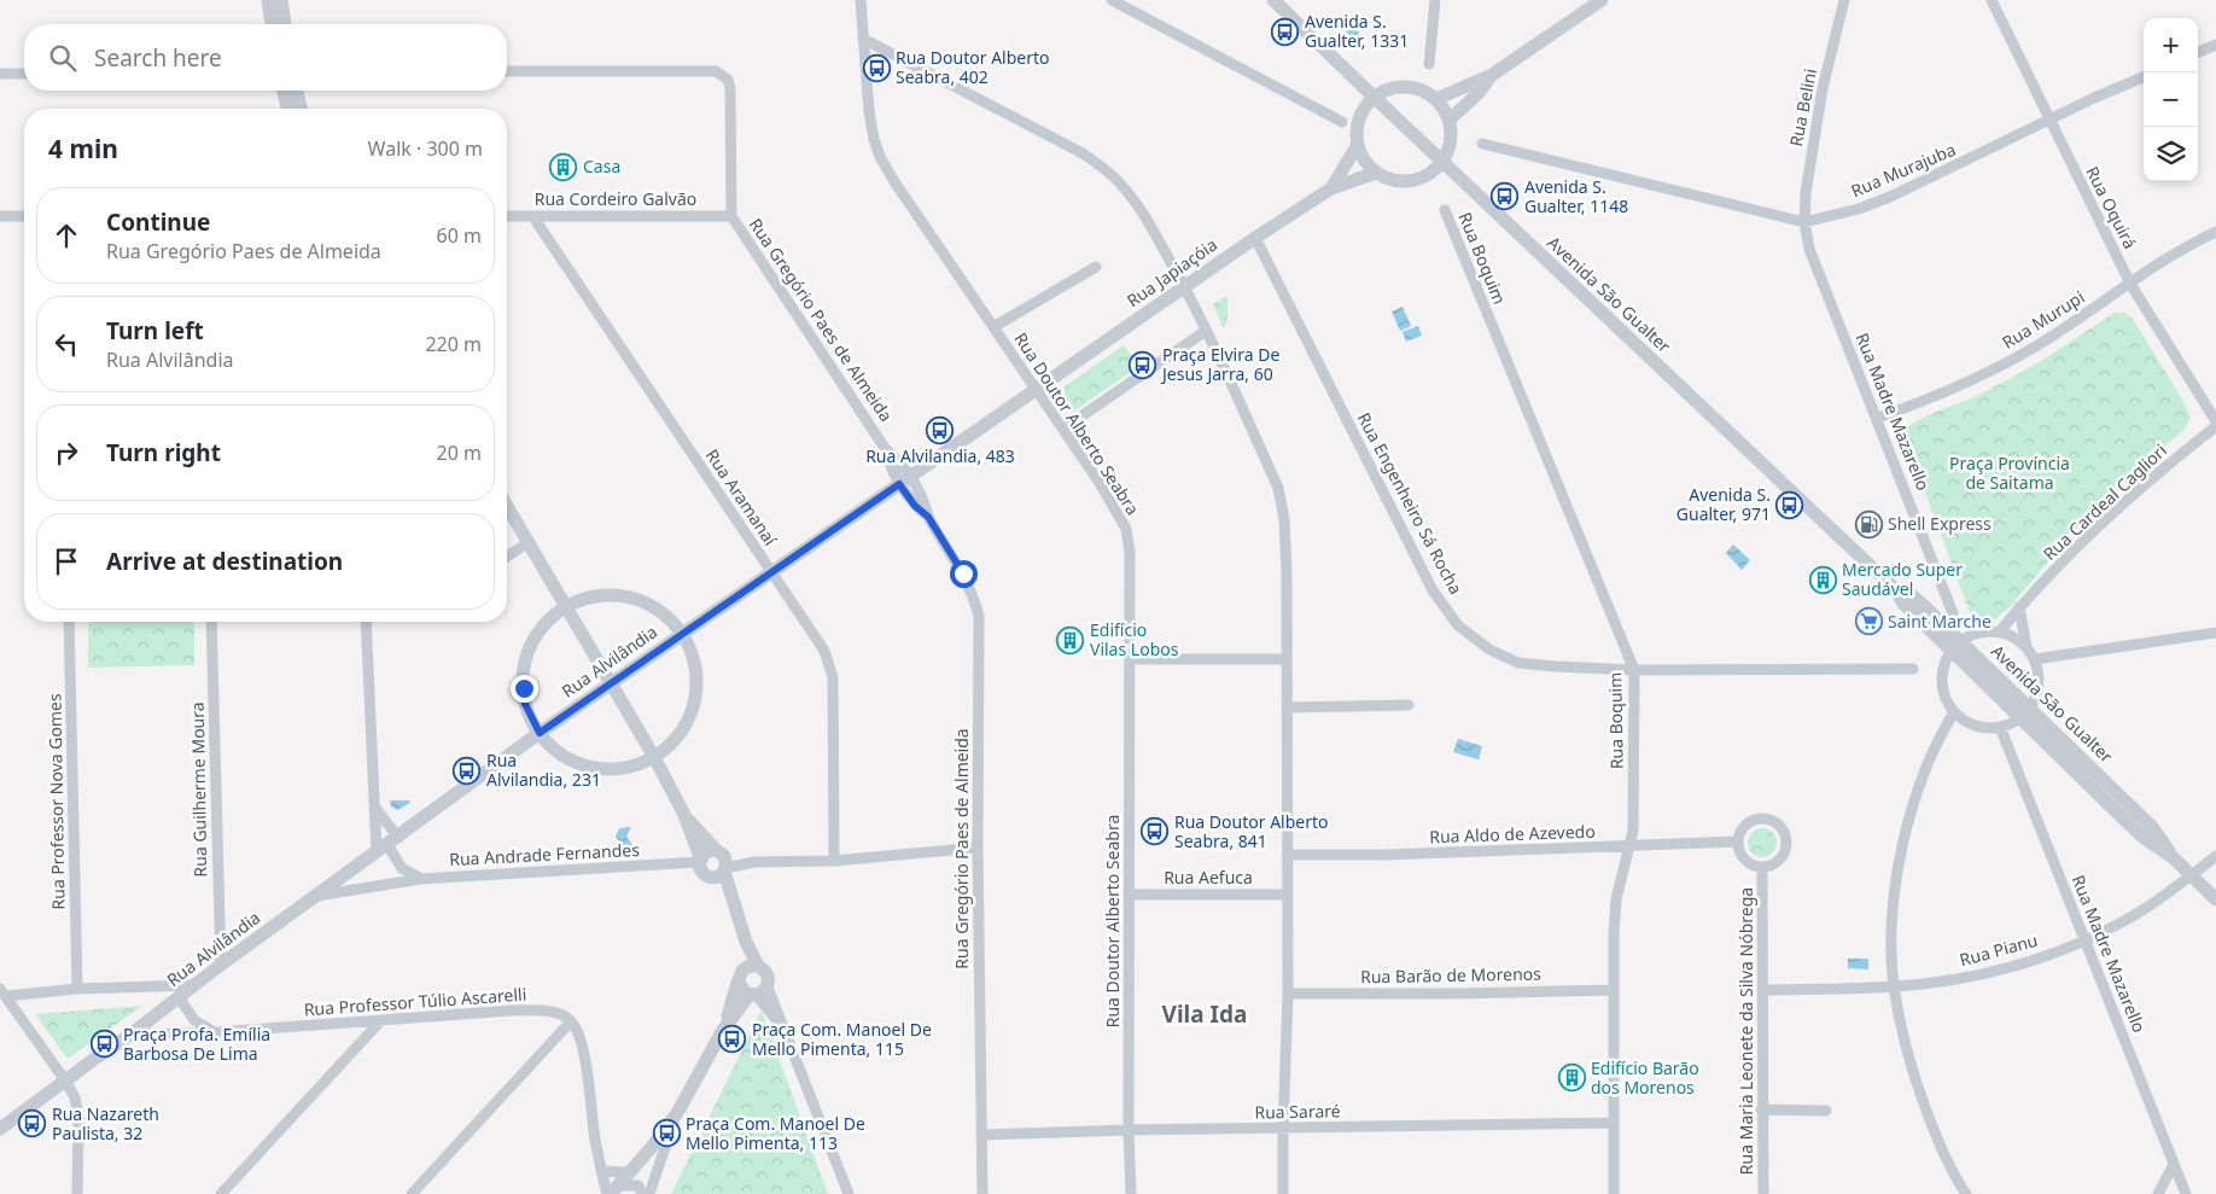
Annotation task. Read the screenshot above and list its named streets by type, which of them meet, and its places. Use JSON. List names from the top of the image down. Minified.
{"streets":{"street":["Rua Belini","Rua Murajuba","Rua Cordeiro Galvão","Rua Oquirá","Rua Boquim","Rua Japiaçóia","Avenida São Gualter","Rua Gregório Paes de Almeida","Rua Murupi","Rua Madre Mazarello","Rua Doutor Alberto Seabra","Rua Aramanaí","Rua Cardeal Cagliori","Rua Engenheiro Sá Rocha","Rua Alvilândia","Rua Guilherme Moura","Rua Professor Nova Gomes","Rua Aldo de Azevedo","Rua Andrade Fernandes","Rua Aefuca","Rua Pianu","Rua Barão de Morenos","Rua Professor Túlio Ascarelli","Rua Maria Leonete da Silva Nóbrega","Rua Sararé"]},"crossings":[["Rua Belini","Rua Murajuba"],["Rua Belini","Rua Madre Mazarello"],["Rua Murajuba","Rua Oquirá"],["Rua Murajuba","Rua Madre Mazarello"],["Rua Cordeiro Galvão","Rua Gregório Paes de Almeida"],["Rua Cordeiro Galvão","Rua Aramanaí"],["Rua Oquirá","Rua Murupi"],["Rua Boquim","Rua Engenheiro Sá Rocha"],["Rua Boquim","Rua Aldo de Azevedo"],["Rua Boquim","Rua Barão de Morenos"],["Rua Boquim","Rua Sararé"],["Rua Japiaçóia","Rua Doutor Alberto Seabra"],["Rua Japiaçóia","Rua Engenheiro Sá Rocha"],["Rua Japiaçóia","Rua Alvilândia"],["Avenida São Gualter","Rua Pianu"],["Rua Gregório Paes de Almeida","Rua Alvilândia"],["Rua Gregório Paes de Almeida","Rua Andrade Fernandes"],["Rua Gregório Paes de Almeida","Rua Sararé"],["Rua Murupi","Rua Madre Mazarello"],["Rua Madre Mazarello","Rua Pianu"],["Rua Doutor Alberto Seabra","Rua Alvilândia"],["Rua Doutor Alberto Seabra","Rua Aefuca"],["Rua Doutor Alberto Seabra","Rua Sararé"],["Rua Aramanaí","Rua Alvilândia"],["Rua Aramanaí","Rua Andrade Fernandes"],["Rua Alvilândia","Rua Guilherme Moura"],["Rua Alvilândia","Rua Andrade Fernandes"],["Rua Alvilândia","Rua Professor Túlio Ascarelli"],["Rua Aldo de Azevedo","Rua Maria Leonete da Silva Nóbrega"],["Rua Pianu","Rua Maria Leonete da Silva Nóbrega"]],"districts":["Vila Ida"],"parks":["Praça Província de Saitama"],"places":{"bus stop":["Avenida S. Gualter, 1331","Rua Doutor Alberto Seabra, 402","Avenida S. Gualter, 1148","Praça Elvira De Jesus Jarra, 60","Rua Alvilandia, 483","Avenida S. Gualter, 971","Rua Alvilandia, 231","Rua Doutor Alberto Seabra, 841","Praça Com. Manoel De Mello Pimenta, 115","Praça Profa. Emília Barbosa De Lima","Rua Nazareth Paulista, 32","Praça Com. Manoel De Mello Pimenta, 113"],"building":["Casa","Mercado Super Saudável","Edifício Vilas Lobos","Edifício Barão dos Morenos"],"fuel station":["Shell Express"],"supermarket":["Saint Marche"]},"page":{"map_buttons":["+","−"],"search":"Search here","heading":["4 min","Walk · 300 m"],"list":[["Continue","Rua Gregório Paes de Almeida","60 m"],["Turn left","Rua Alvilândia","220 m"],["Turn right","20 m"],"Arrive at destination"]}}
